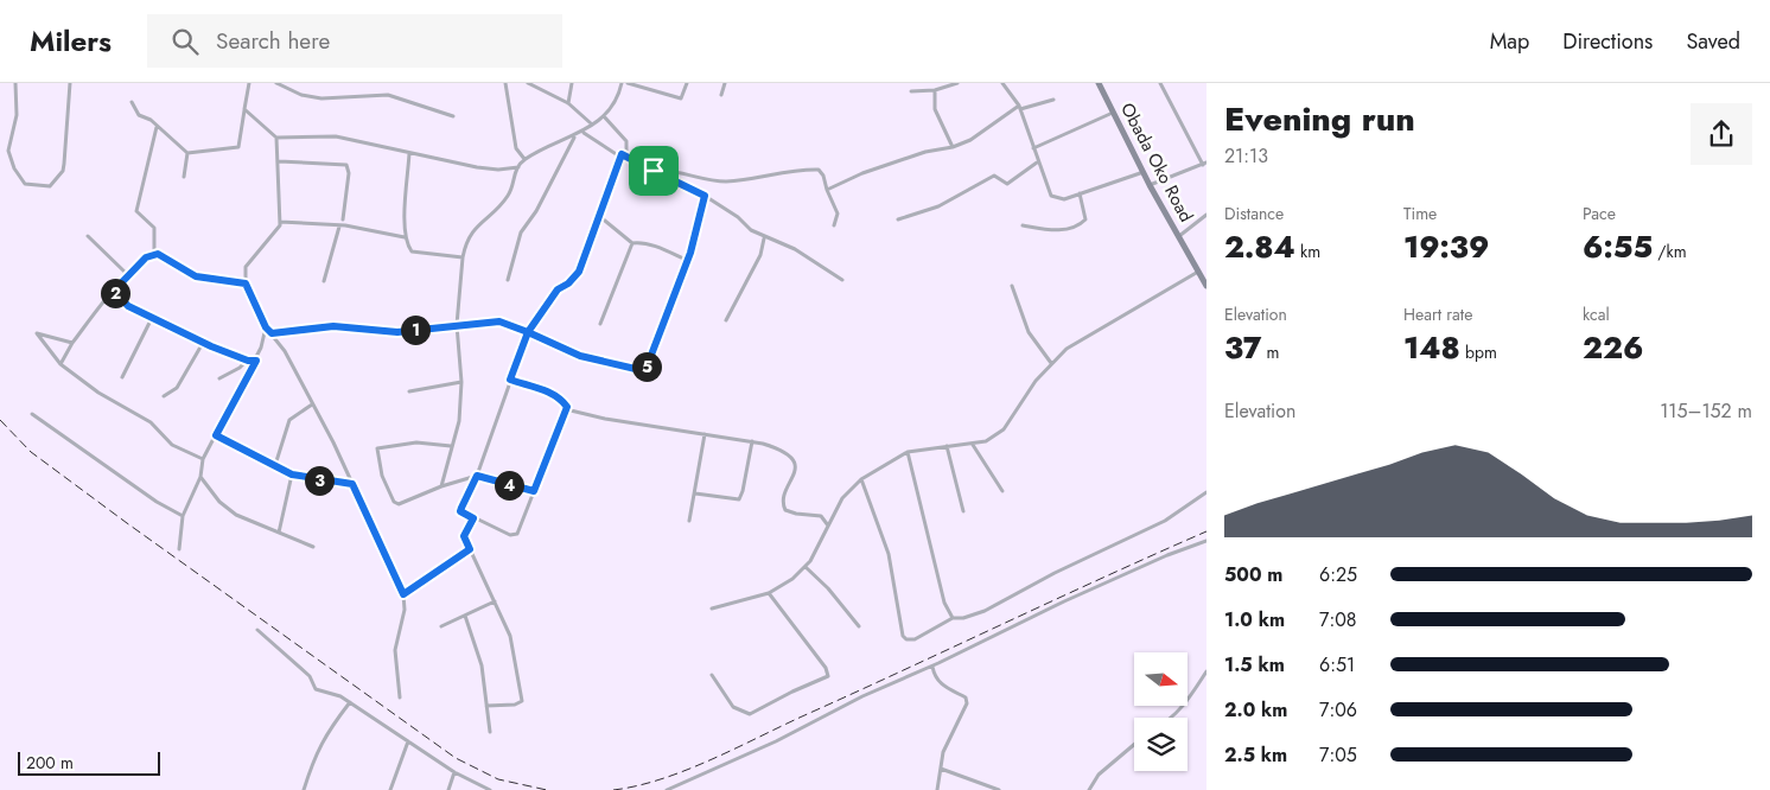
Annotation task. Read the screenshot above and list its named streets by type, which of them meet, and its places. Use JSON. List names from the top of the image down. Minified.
{"streets":{"main road":["Obada Oko Road"]},"scale_bar":"200 m","north":"right","page":{"header":"Milers","search":"Search here","nav":["Map","Directions","Saved"],"heading":["Evening run","21:13"],"stats":[["Distance","2.84 km"],["Time","19:39"],["Pace","6:55 /km"],["Elevation","37 m"],["Heart rate","148 bpm"],["kcal","226"]],"pins":["2","1","5","3","4"],"chart":["Elevation","115–152 m"],"list":[{"name":"500 m","note":"6:25"},{"name":"1.0 km","note":"7:08"},{"name":"1.5 km","note":"6:51"},{"name":"2.0 km","note":"7:06"},{"name":"2.5 km","note":"7:05"}],"scale":"200 m"}}
